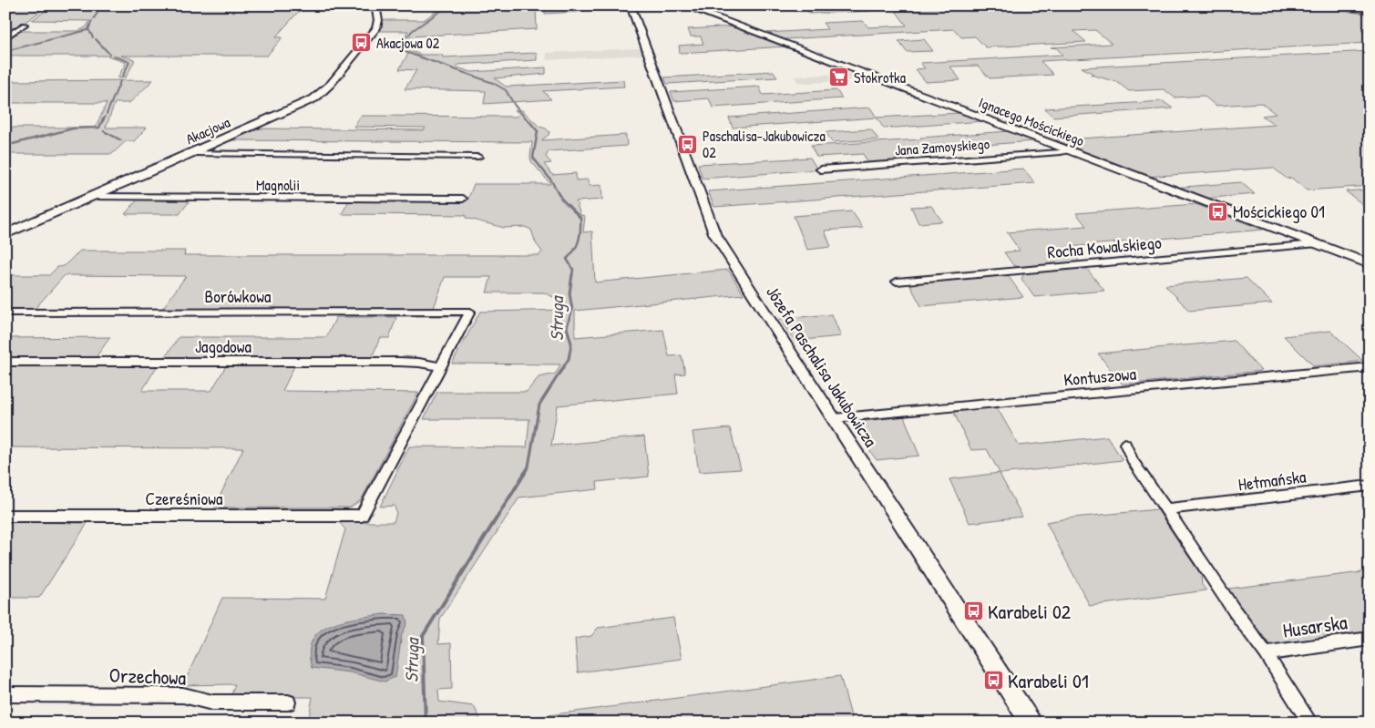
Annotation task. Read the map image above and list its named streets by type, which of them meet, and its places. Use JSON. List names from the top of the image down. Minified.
{"streets":{"street":["Ignacego Mościckiego","Akacjowa","Jana Zamoyskiego","Magnolii","Rocha Kowalskiego","Borówkowa","Jagodowa","Józefa Paschalisa Jakubowicza","Kontuszowa","Hetmańska","Czereśniowa","Husarska","Orzechowa"]},"crossings":[["Ignacego Mościckiego","Jana Zamoyskiego"],["Ignacego Mościckiego","Rocha Kowalskiego"],["Akacjowa","Magnolii"],["Borówkowa","Jagodowa"],["Borówkowa","Czereśniowa"],["Jagodowa","Czereśniowa"],["Józefa Paschalisa Jakubowicza","Kontuszowa"]],"water":["Struga"],"places":{"bus stop":["Akacjowa 02","Paschalisa-Jakubowicza 02","Mościckiego 01","Karabeli 02","Karabeli 01"],"supermarket":["Stokrotka"]}}
